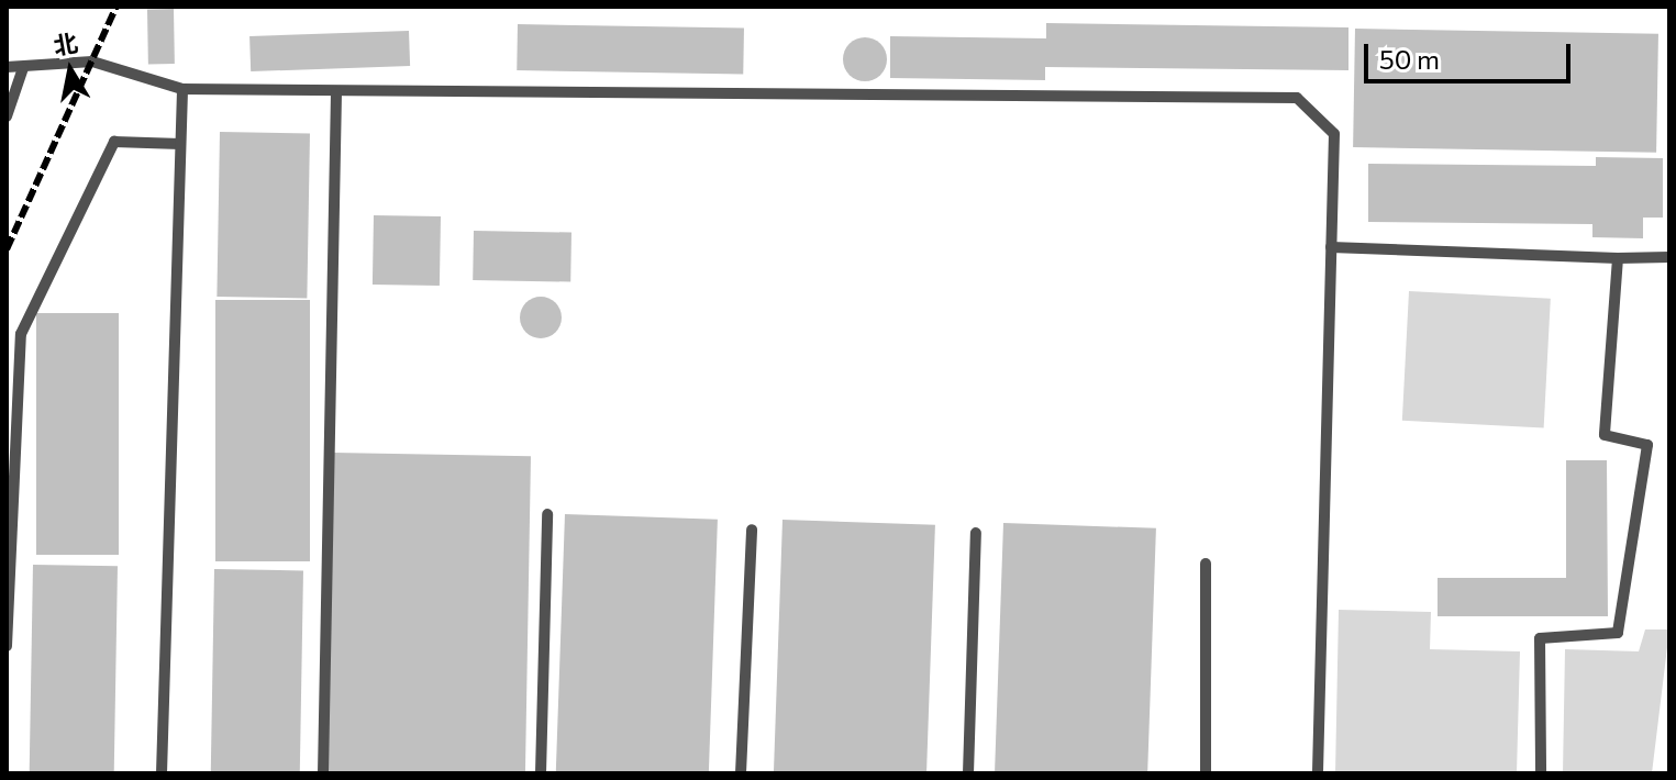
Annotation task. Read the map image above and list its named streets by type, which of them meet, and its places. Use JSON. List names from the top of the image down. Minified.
{"scale_bar":"50 m","north":"top"}
